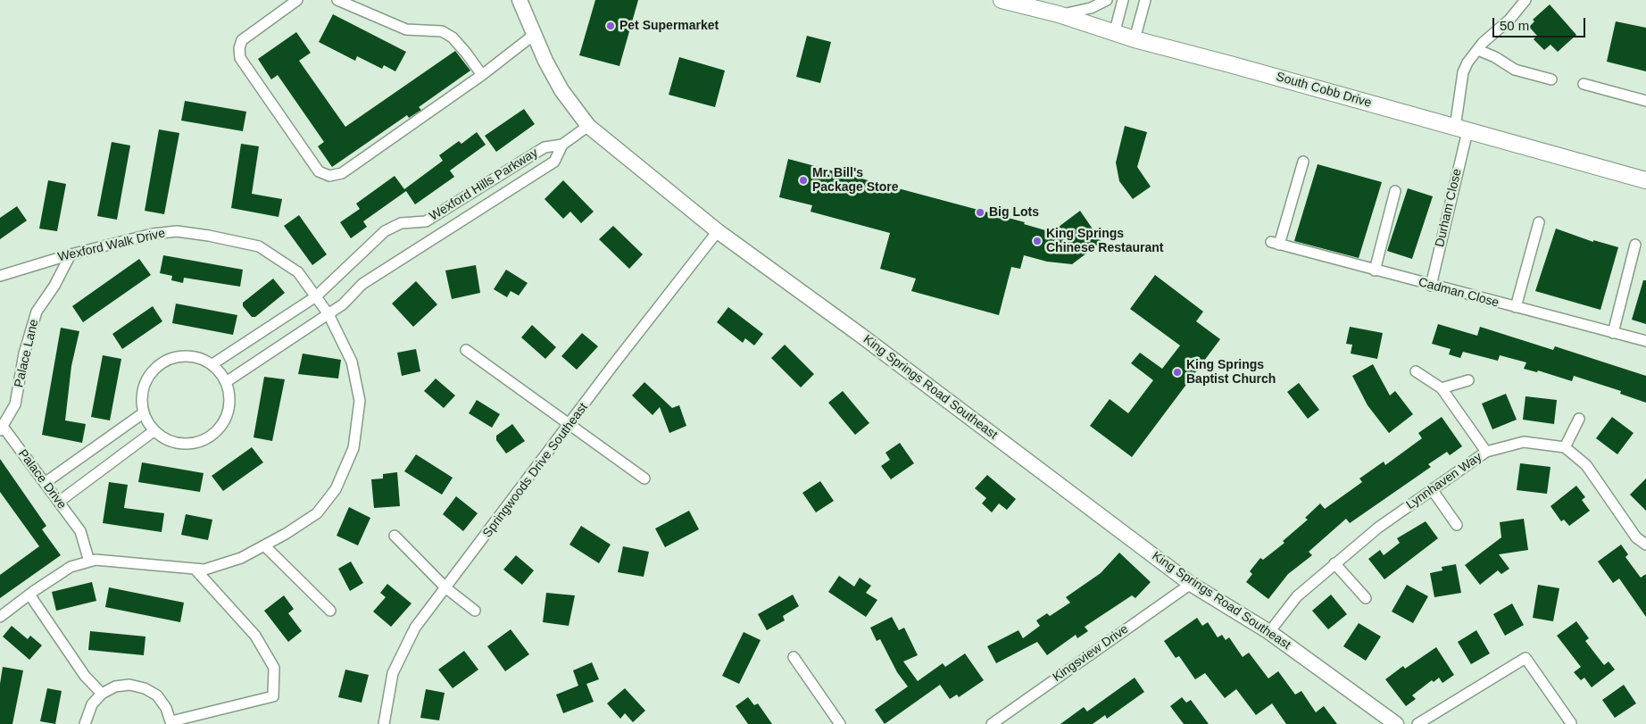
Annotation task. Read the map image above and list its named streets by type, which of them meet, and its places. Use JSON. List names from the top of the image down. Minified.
{"streets":{"main road":["South Cobb Drive"],"street":["Wexford Hills Parkway","Durham Close","Wexford Walk Drive","Cadman Close","Palace Lane","King Springs Road Southeast","Springwoods Drive Southeast","Palace Drive","Lynnhaven Way","Kingsview Drive"]},"crossings":[["South Cobb Drive","Durham Close"],["Wexford Hills Parkway","Wexford Walk Drive"],["Wexford Hills Parkway","King Springs Road Southeast"],["Durham Close","Cadman Close"],["Wexford Walk Drive","Palace Lane"],["Palace Lane","Palace Drive"],["King Springs Road Southeast","Springwoods Drive Southeast"],["King Springs Road Southeast","Lynnhaven Way"],["King Springs Road Southeast","Kingsview Drive"]],"places":["Pet Supermarket","Mr. Bill's Package Store","Big Lots","King Springs Chinese Restaurant","King Springs Baptist Church"],"scale_bar":"50 m"}
